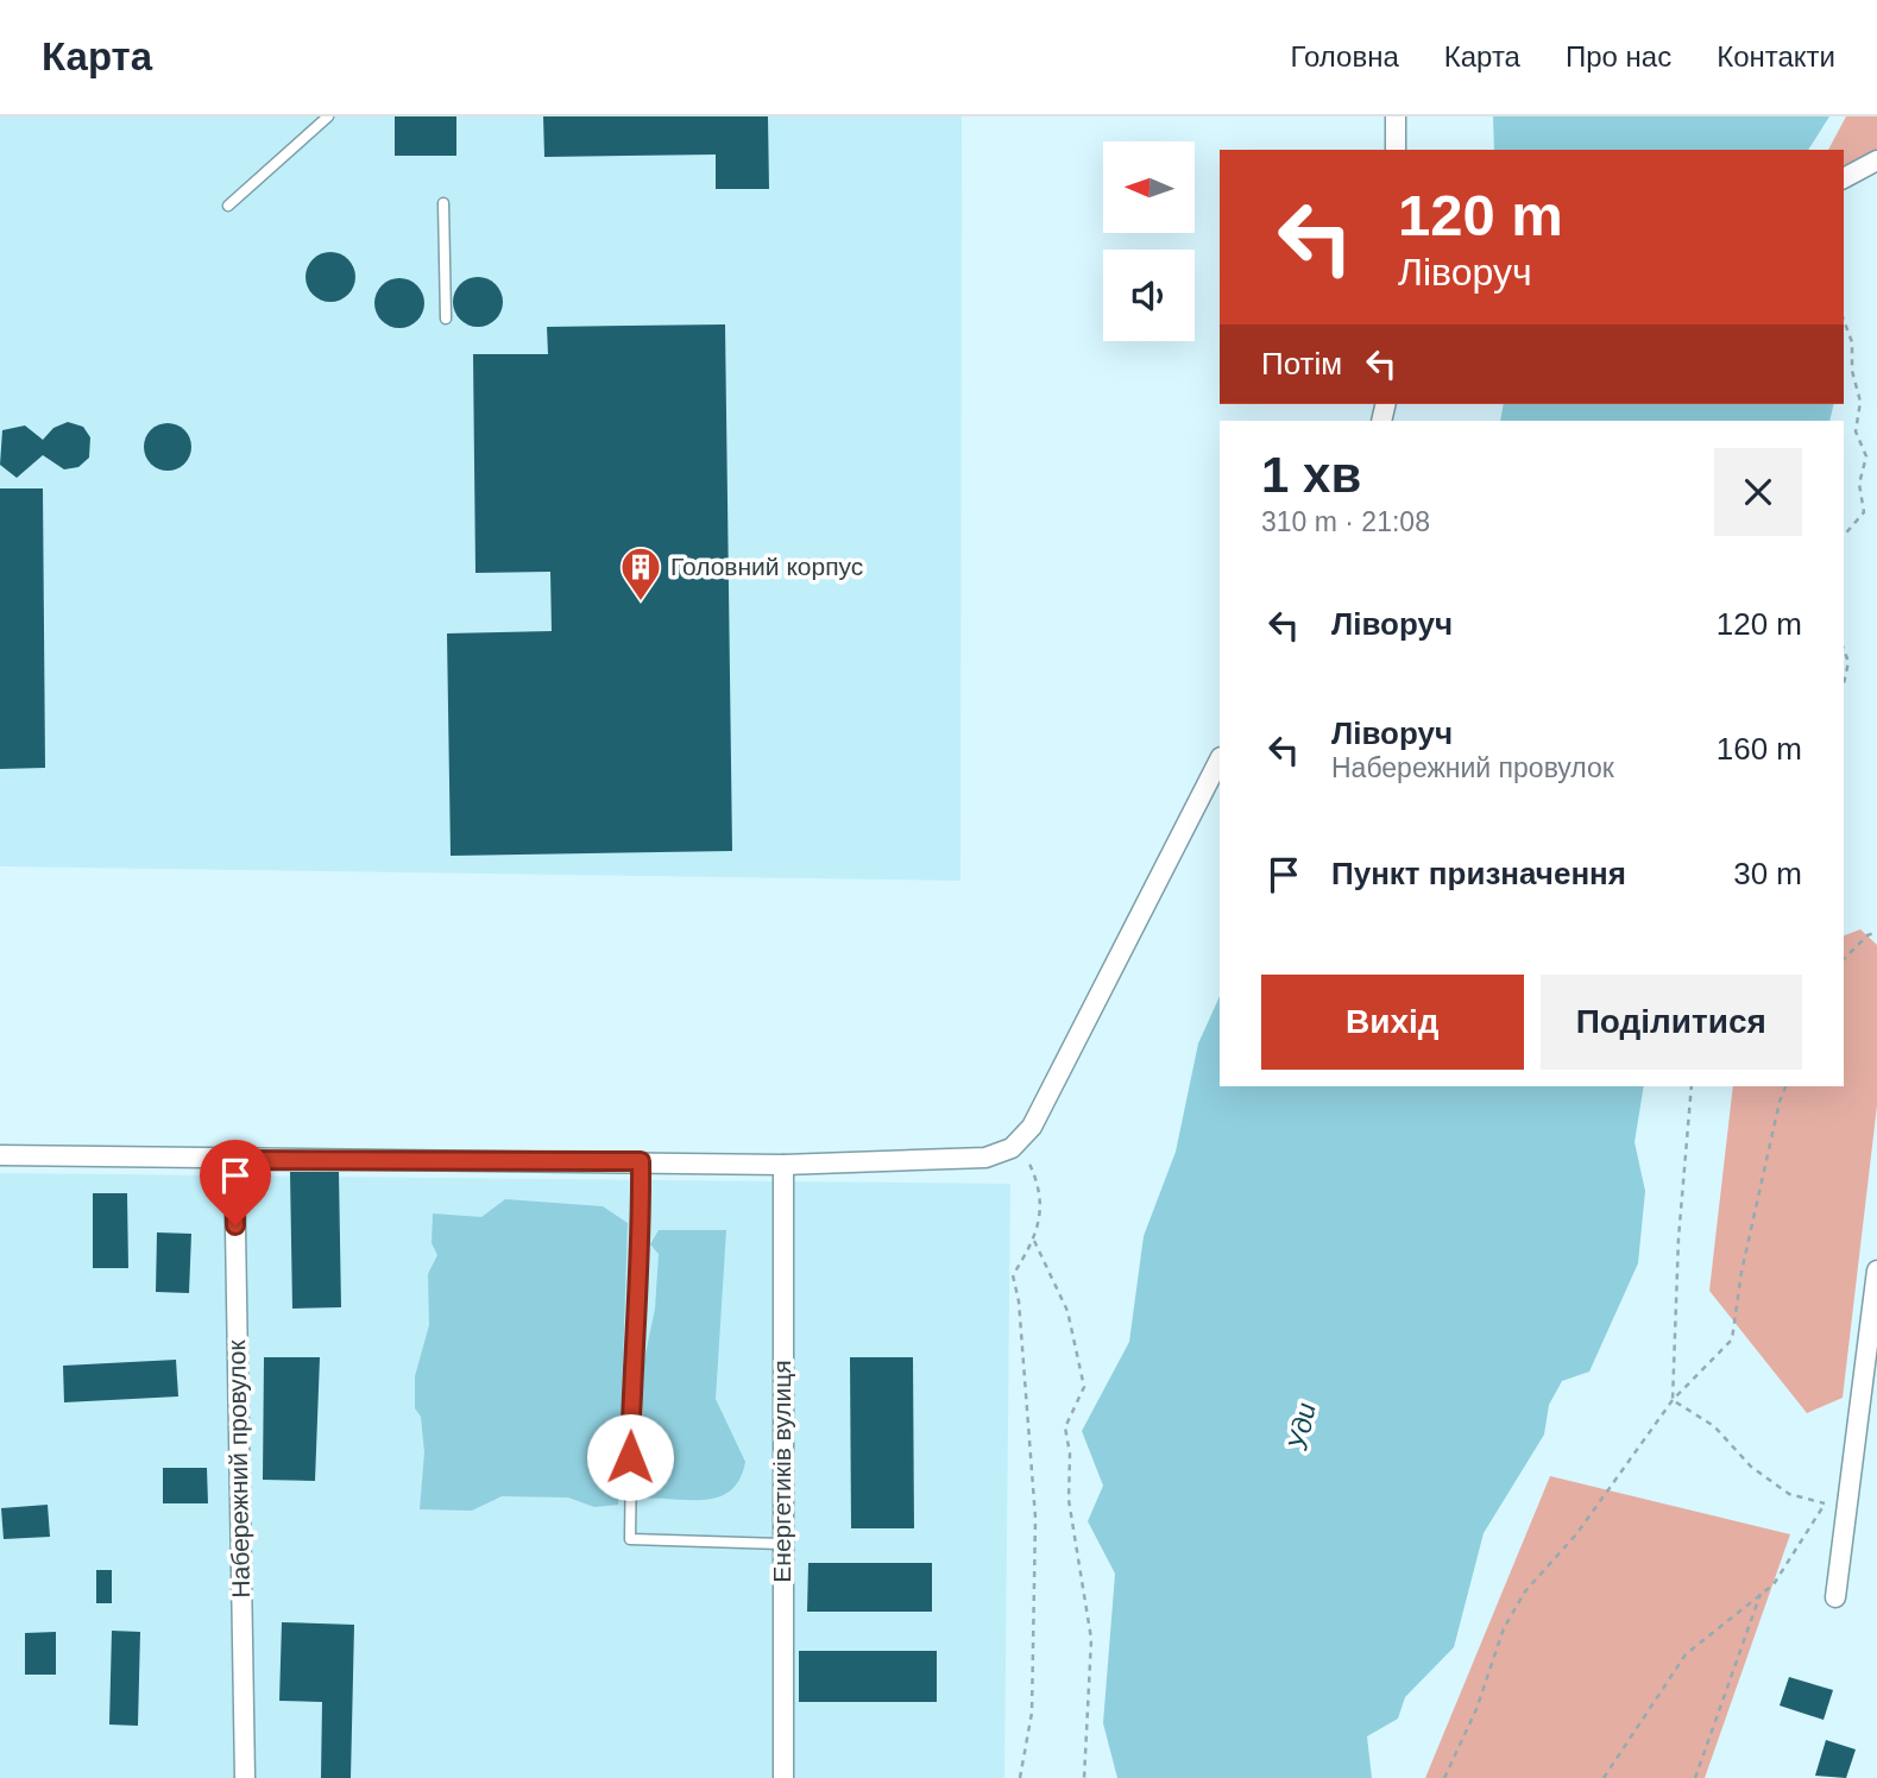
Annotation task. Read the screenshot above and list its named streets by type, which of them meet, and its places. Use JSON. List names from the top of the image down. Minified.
{"streets":{"street":["Набережний провулок","Енергетиків вулиця"]},"water":["Уди"],"places":{"building":["Головний корпус"]},"north":"left","page":{"header":"Карта","nav":["Головна","Карта","Про нас","Контакти"],"turn":["120 m","Ліворуч"],"then":"Потім","heading":["1 хв","310 m · 21:08"],"list":[{"name":"Ліворуч","value":"120 m"},{"name":"Ліворуч","note":"Набережний провулок","value":"160 m"},{"name":"Пункт призначення","value":"30 m"}],"buttons":["Вихід","Поділитися"]}}
